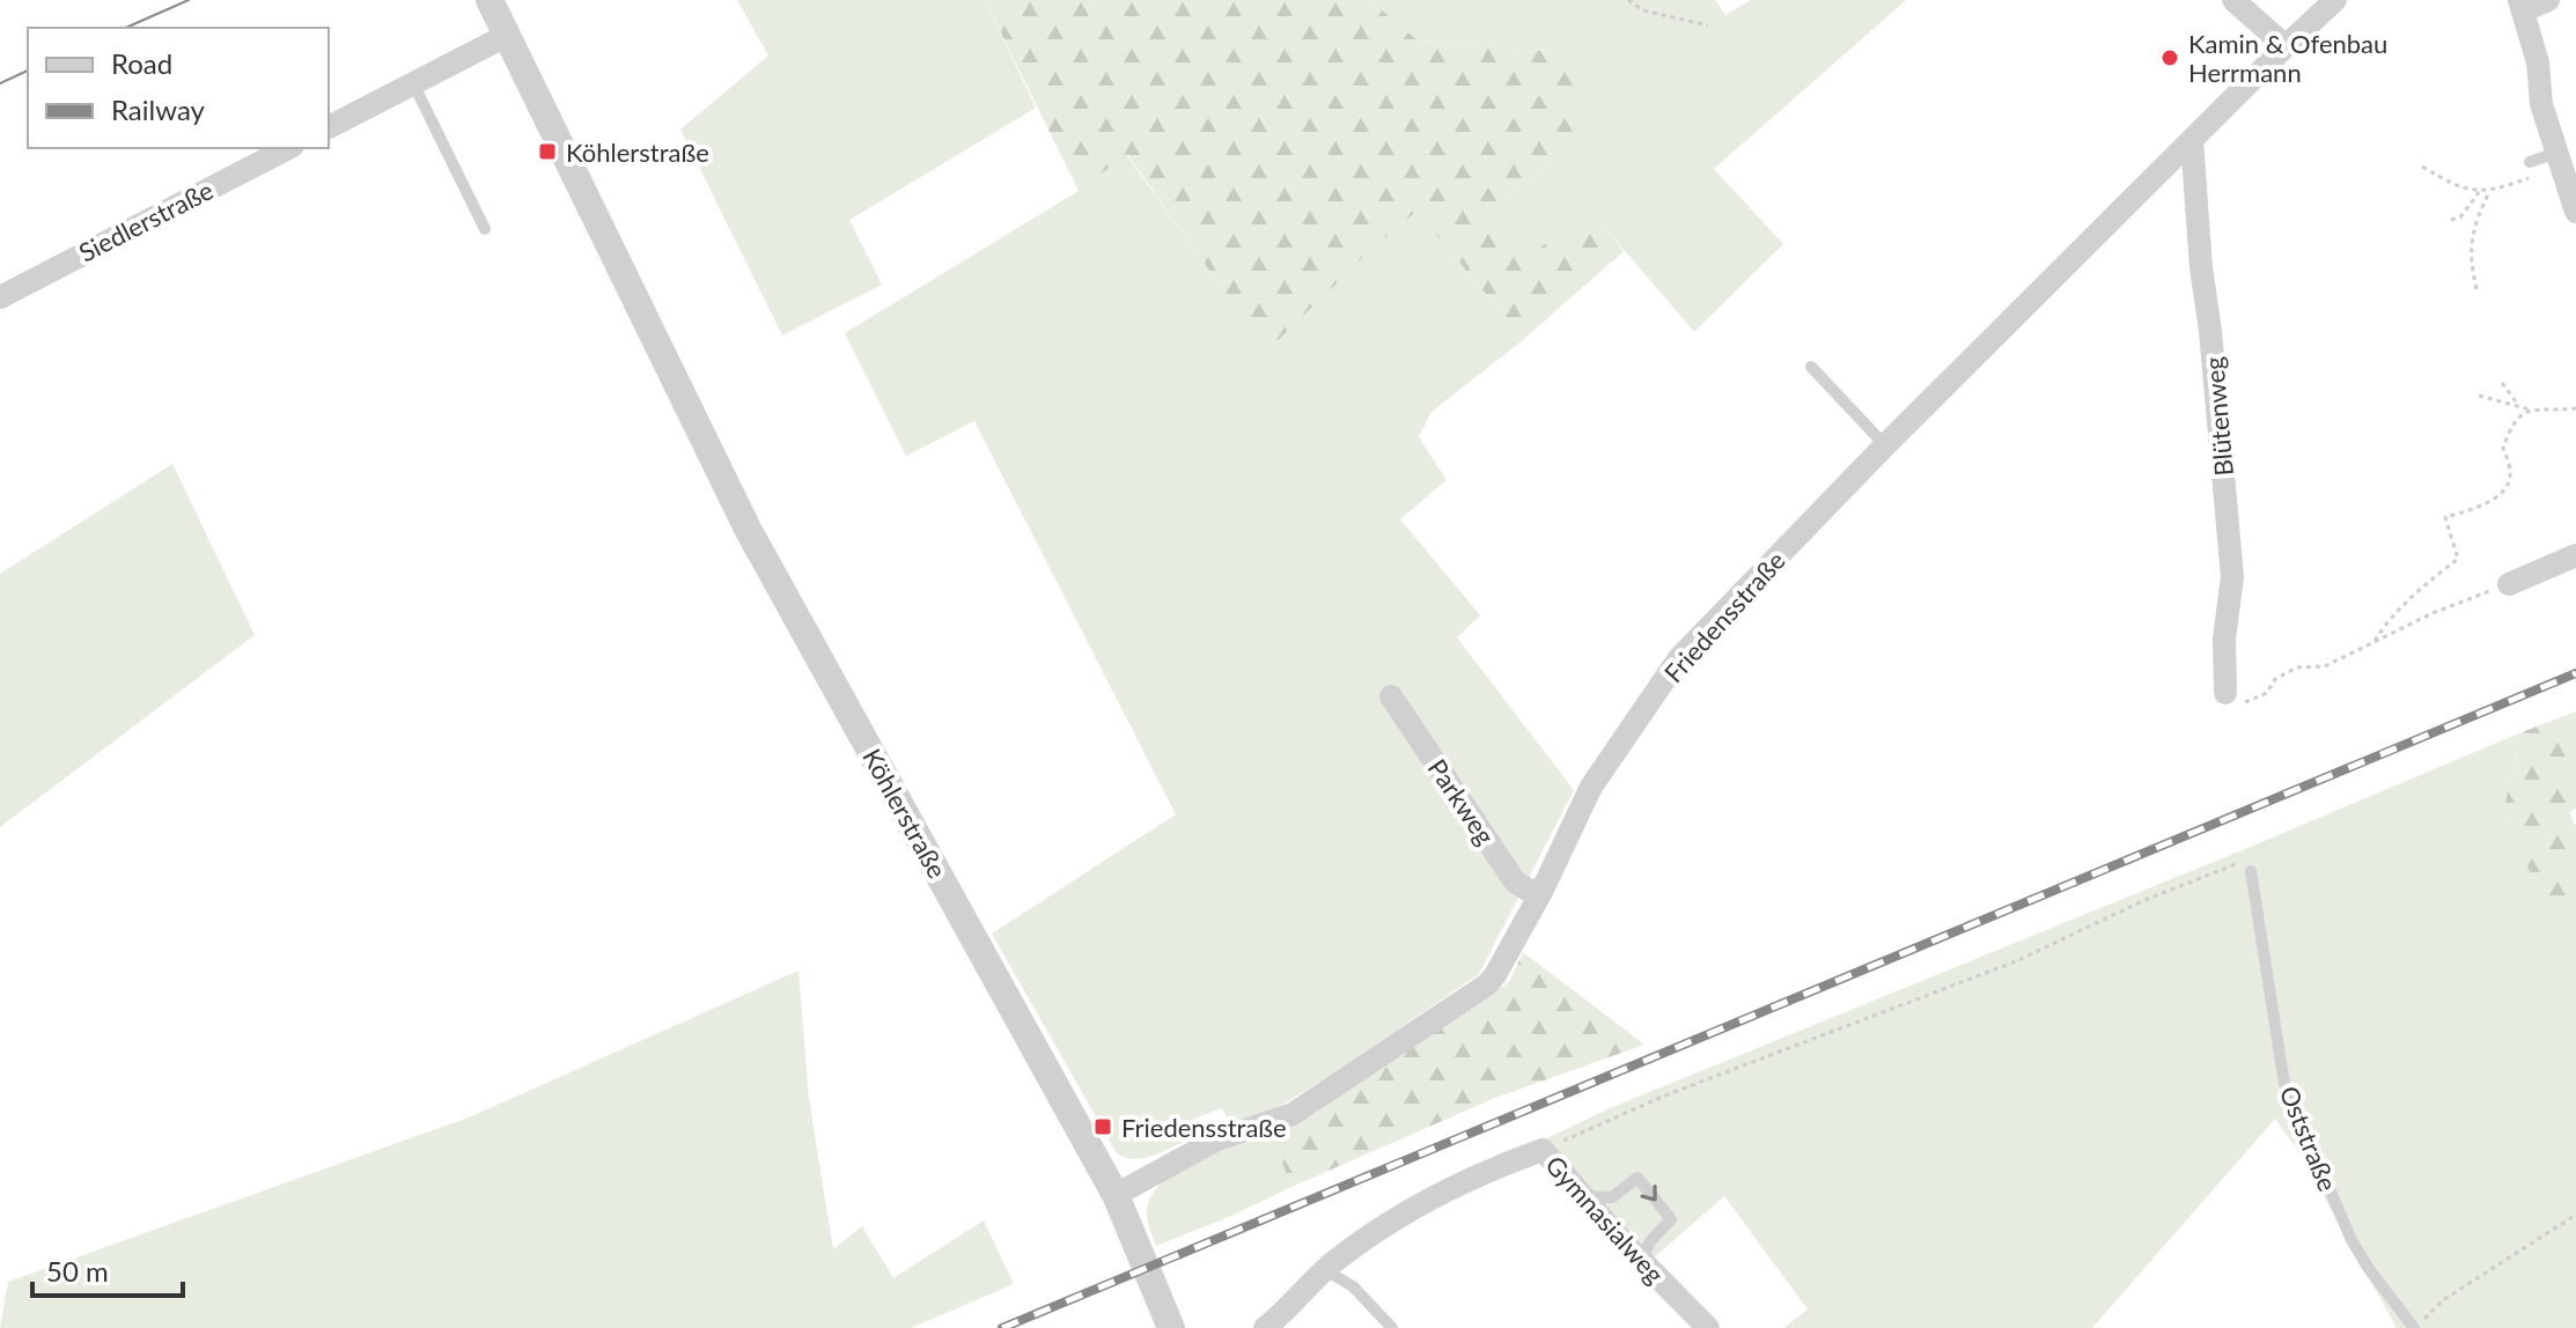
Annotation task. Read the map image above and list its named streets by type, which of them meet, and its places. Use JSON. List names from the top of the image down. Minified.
{"streets":{"street":["Siedlerstraße","Blütenweg","Friedensstraße","Parkweg","Köhlerstraße","Gymnasialweg"],"lane":["Oststraße"]},"crossings":[["Blütenweg","Friedensstraße"],["Friedensstraße","Parkweg"],["Friedensstraße","Köhlerstraße"]],"places":{"other":["Kamin & Ofenbau Herrmann"],"transit":["Köhlerstraße","Friedensstraße"]},"legend":["Road","Railway"],"scale_bar":"50 m"}
